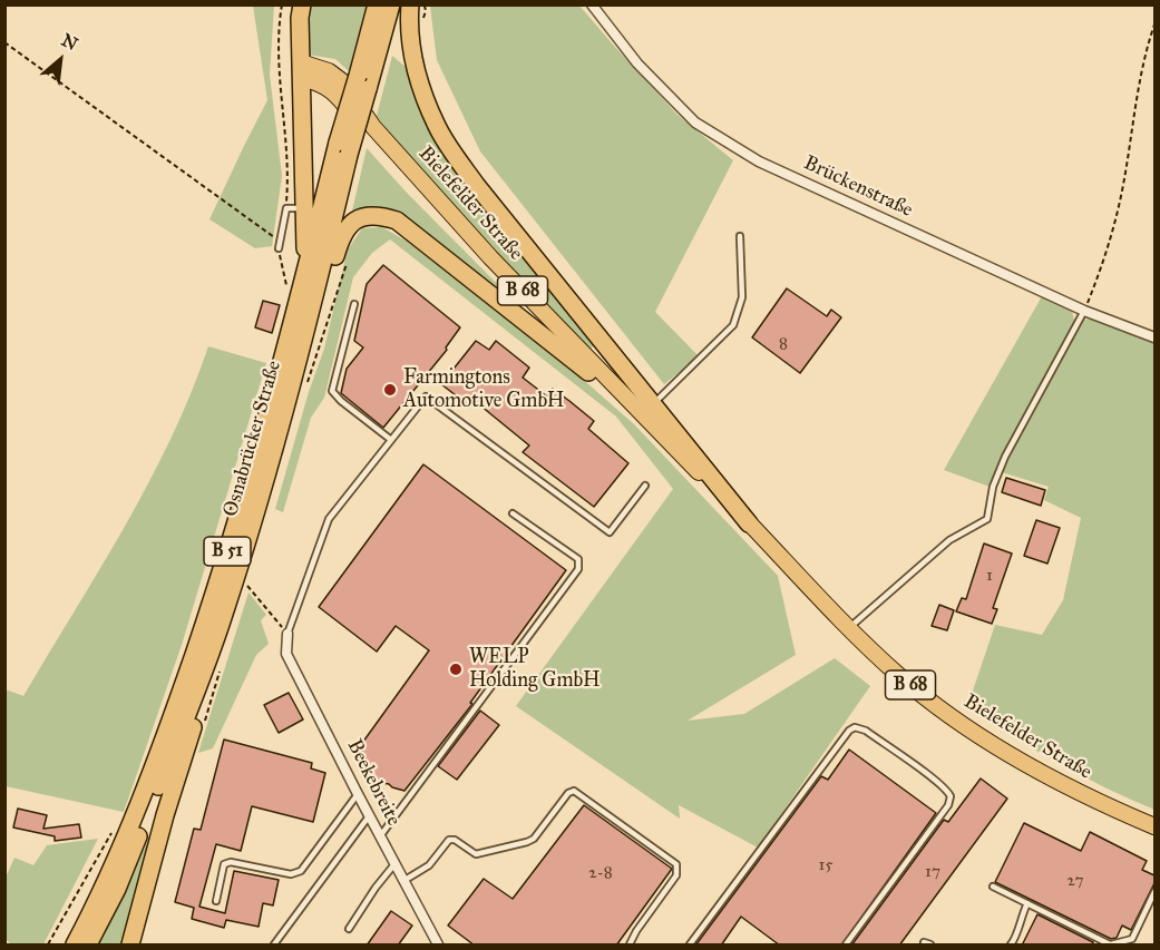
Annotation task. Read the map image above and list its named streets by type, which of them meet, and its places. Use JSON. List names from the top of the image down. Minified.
{"streets":{"highway":["B 68","Osnabrücker Straße","B 51"],"main road":["Bielefelder Straße"],"street":["Brückenstraße","Beekebreite"]},"crossings":[["Bielefelder Straße","B 68"],["B 68","Osnabrücker Straße"]],"places":["Farmingtons Automotive GmbH","WELP Holding GmbH"],"house_numbers":["8","1","15","17","2-8","27"],"north":"top right"}
